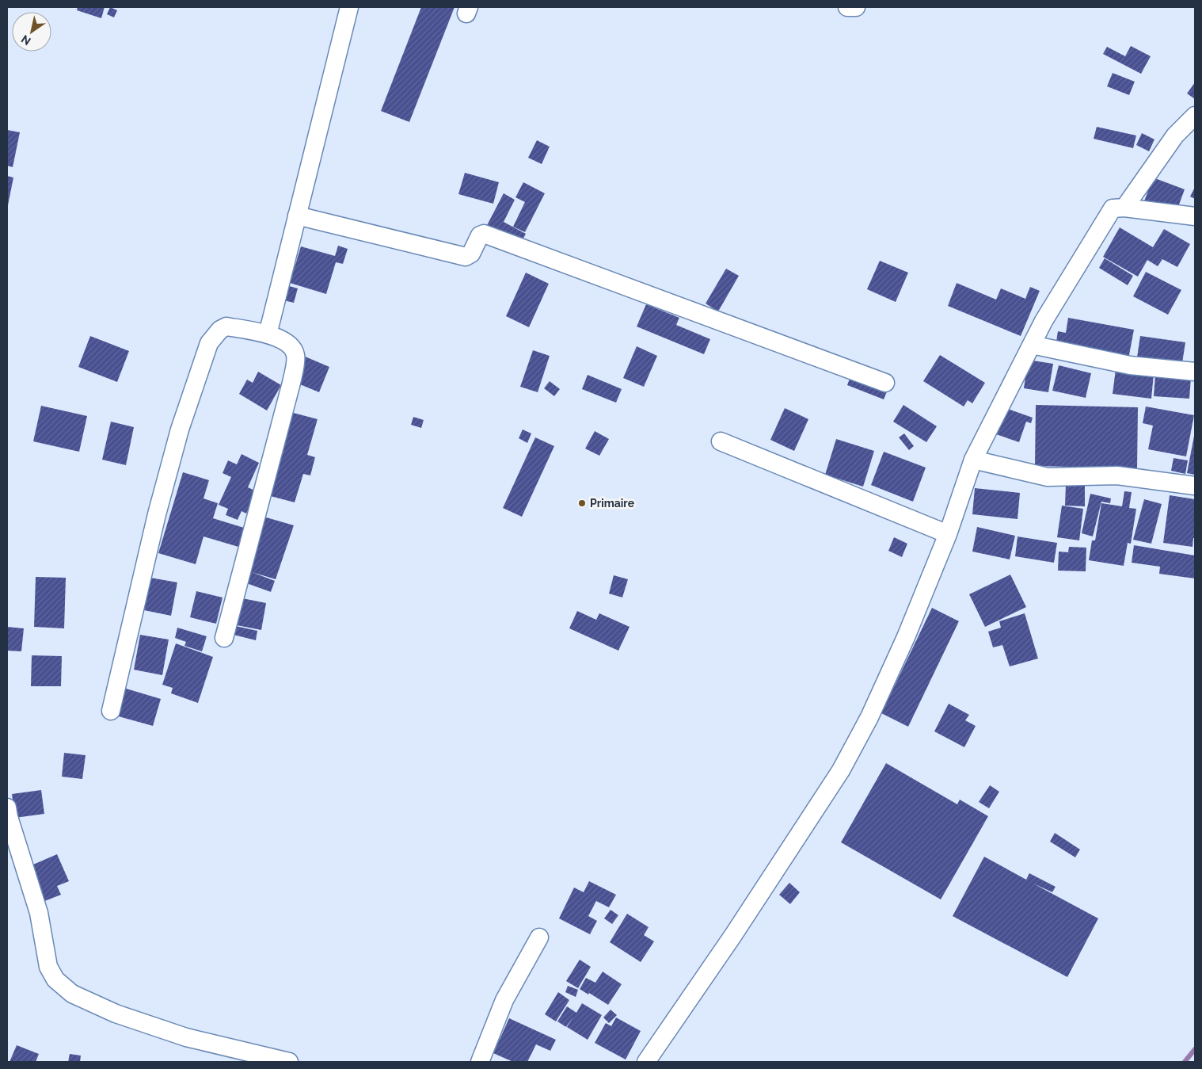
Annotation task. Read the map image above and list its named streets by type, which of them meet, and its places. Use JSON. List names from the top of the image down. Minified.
{"places":["Primaire"],"north":"bottom left"}
